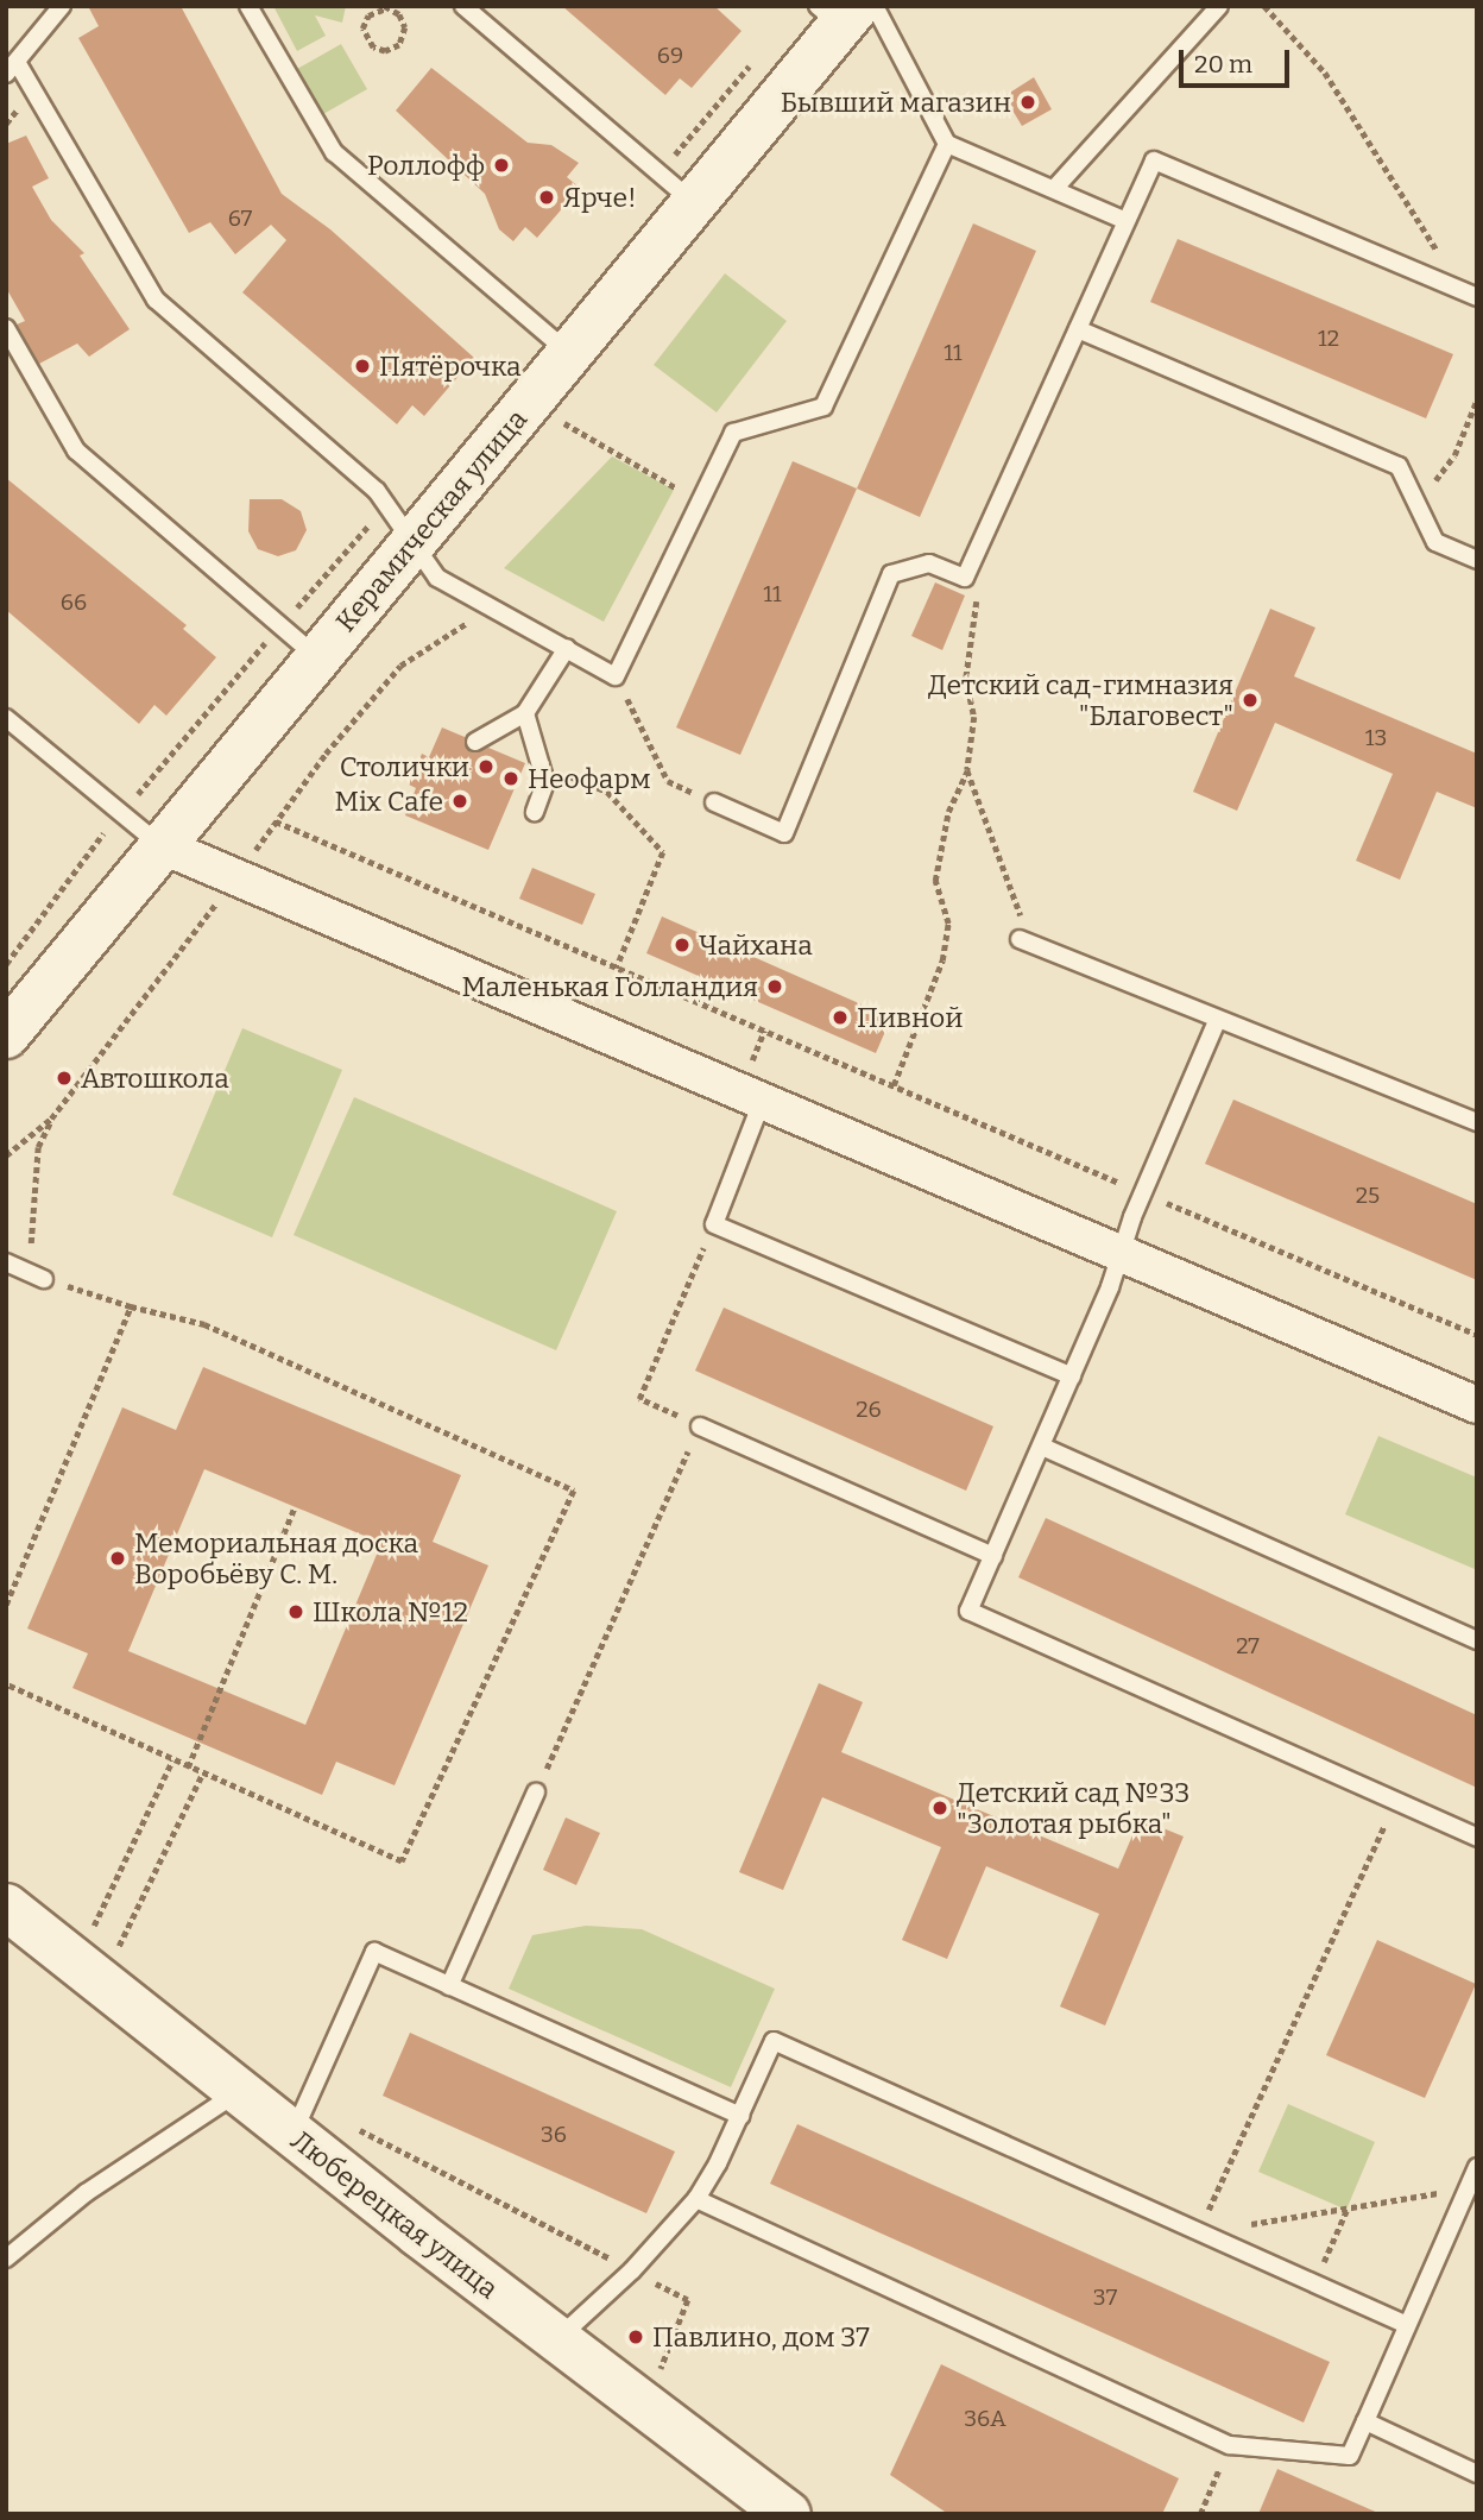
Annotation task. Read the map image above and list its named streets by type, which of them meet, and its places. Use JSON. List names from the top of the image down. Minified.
{"streets":{"main road":["Керамическая улица","Люберецкая улица"]},"places":["Бывший магазин","Роллофф","Ярче!","Пятёрочка","Детский сад-гимназия \"Благовест\"","Столички","Неофарм","Mix Cafe","Чайхана","Маленькая Голландия","Пивной","Автошкола","Мемориальная доска Воробьёву С. М.","Школа №12","Детский сад №33 \"Золотая рыбка\"","Павлино, дом 37"],"house_numbers":["69","67","12","11","11","66","13","25","26","27","36","37","36А"],"scale_bar":"20 m"}
